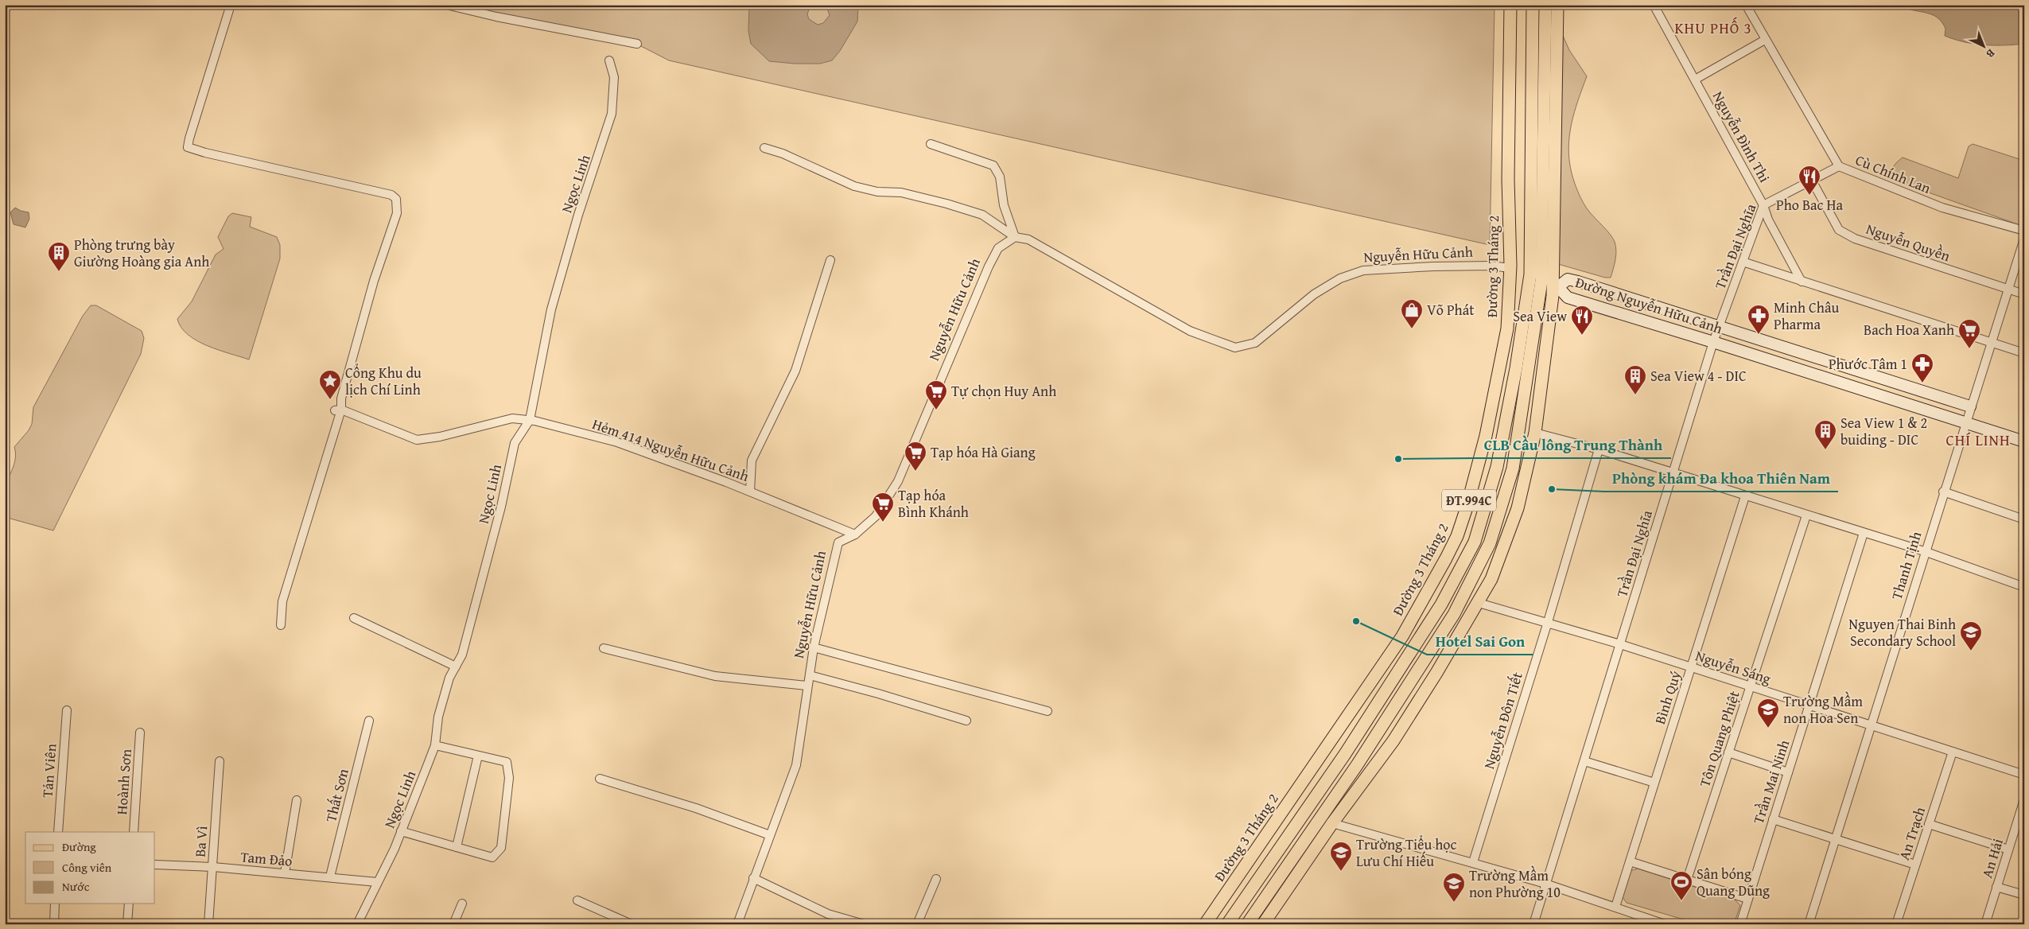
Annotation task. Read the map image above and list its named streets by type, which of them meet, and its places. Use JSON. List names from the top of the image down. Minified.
{"streets":{"main road":["Đường 3 Tháng 2","Đường Nguyễn Hữu Cảnh","ĐT.994C"],"street":["Nguyễn Đình Thi","Cù Chính Lan","Ngọc Linh","Nguyễn Quyền","Trần Đại Nghĩa","Nguyễn Hữu Cảnh","Hẻm 414 Nguyễn Hữu Cảnh","Thanh Tịnh","Nguyễn Sáng","Bình Quý","Nguyễn Đôn Tiết","Tôn Quang Phiệt","Tản Viên","Hoành Sơn","Trần Mai Ninh","Thất Sơn","An Trạch","Ba Vì","An Hải","Tam Đảo"]},"crossings":[["Nguyễn Đình Thi","Trần Đại Nghĩa"],["Cù Chính Lan","Trần Đại Nghĩa"],["Ngọc Linh","Hẻm 414 Nguyễn Hữu Cảnh"],["Ngọc Linh","Tam Đảo"],["Nguyễn Quyền","Trần Đại Nghĩa"],["Nguyễn Quyền","Thanh Tịnh"],["Trần Đại Nghĩa","Đường Nguyễn Hữu Cảnh"],["Trần Đại Nghĩa","Nguyễn Sáng"],["Nguyễn Hữu Cảnh","Đường 3 Tháng 2"],["Nguyễn Hữu Cảnh","Hẻm 414 Nguyễn Hữu Cảnh"],["Đường Nguyễn Hữu Cảnh","ĐT.994C"],["Đường Nguyễn Hữu Cảnh","Thanh Tịnh"],["ĐT.994C","Nguyễn Sáng"],["Thanh Tịnh","Nguyễn Sáng"],["Nguyễn Sáng","Bình Quý"],["Nguyễn Sáng","Nguyễn Đôn Tiết"],["Nguyễn Sáng","Tôn Quang Phiệt"],["Nguyễn Sáng","Trần Mai Ninh"],["Nguyễn Sáng","An Trạch"],["Thất Sơn","Tam Đảo"],["Ba Vì","Tam Đảo"]],"districts":["KHU PHỐ 3","CHÍ LINH"],"places":{"restaurant":["Pho Bac Ha","Sea View"],"building":["Phòng trưng bày Giường Hoàng gia Anh","Sea View 4 - DIC","Sea View 1 & 2 buiding - DIC"],"shop":["Võ Phát"],"pharmacy":["Minh Châu Pharma","Phước Tâm 1"],"supermarket":["Bach Hoa Xanh","Tự chọn Huy Anh","Tạp hóa Hà Giang","Tạp hóa Bình Khánh"],"place":["Cổng Khu du lịch Chí Linh"],"other":["CLB Cầu lông Trung Thành","Phòng khám Đa khoa Thiên Nam","Hotel Sai Gon"],"school or university":["Nguyen Thai Binh Secondary School","Trường Mầm non Hoa Sen","Trường Tiểu học Lưu Chí Hiếu","Trường Mầm non Phường 10"],"sports":["Sân bóng Quang Dũng"]},"legend":["Đường","Công viên","Nước"],"north":"bottom right"}
